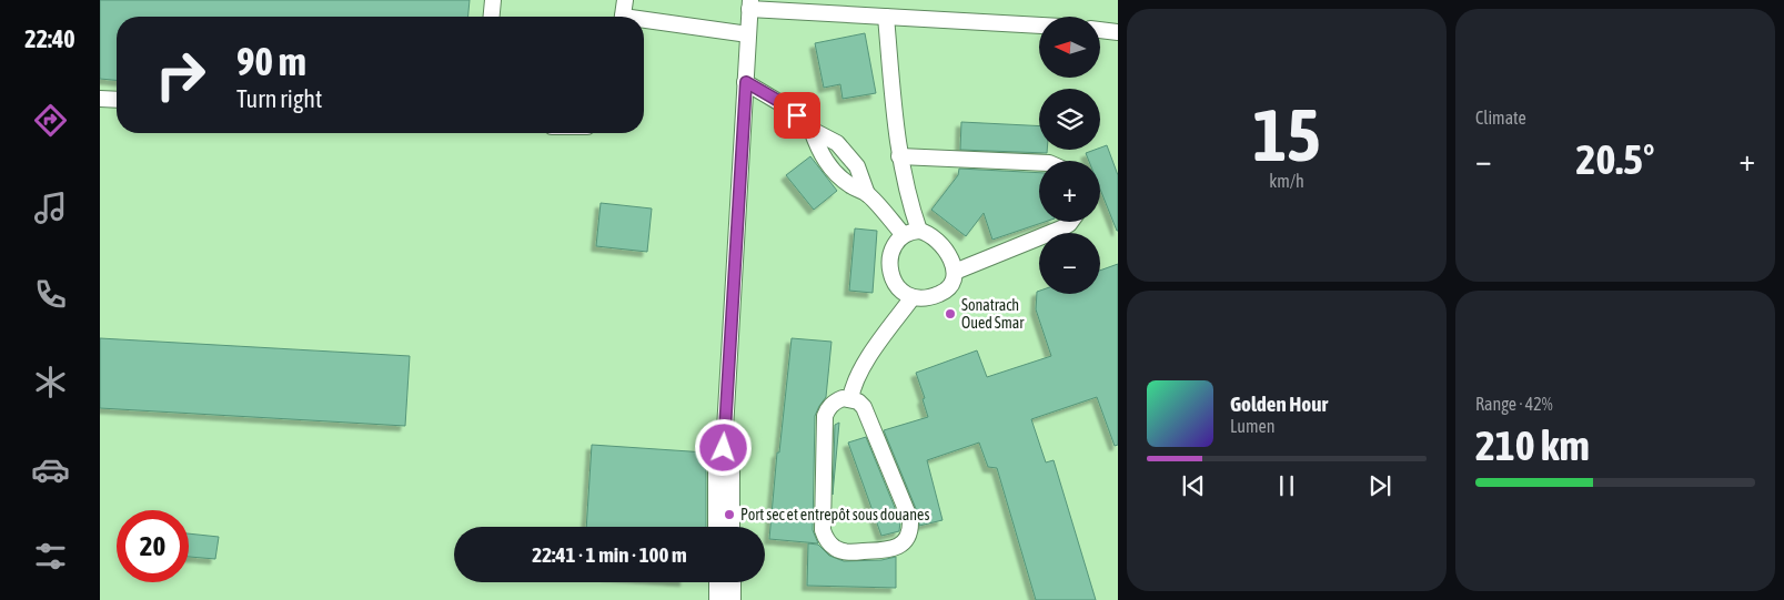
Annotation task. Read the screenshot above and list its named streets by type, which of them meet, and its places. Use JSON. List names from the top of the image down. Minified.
{"places":["Sonatrach Oued Smar","Port sec et entrepôt sous douanes"],"north":"left","page":{"tabs":"22:40","tile":[["15","km/h"],"Climate",["Range · 42%","210 km"]],"map_buttons":["+","−"],"turn":["90 m","Turn right"],"heat":["−","20.5°","+"],"song":["Golden Hour","Lumen"],"limit":"20","trip":"22:41 · 1 min · 100 m"}}
